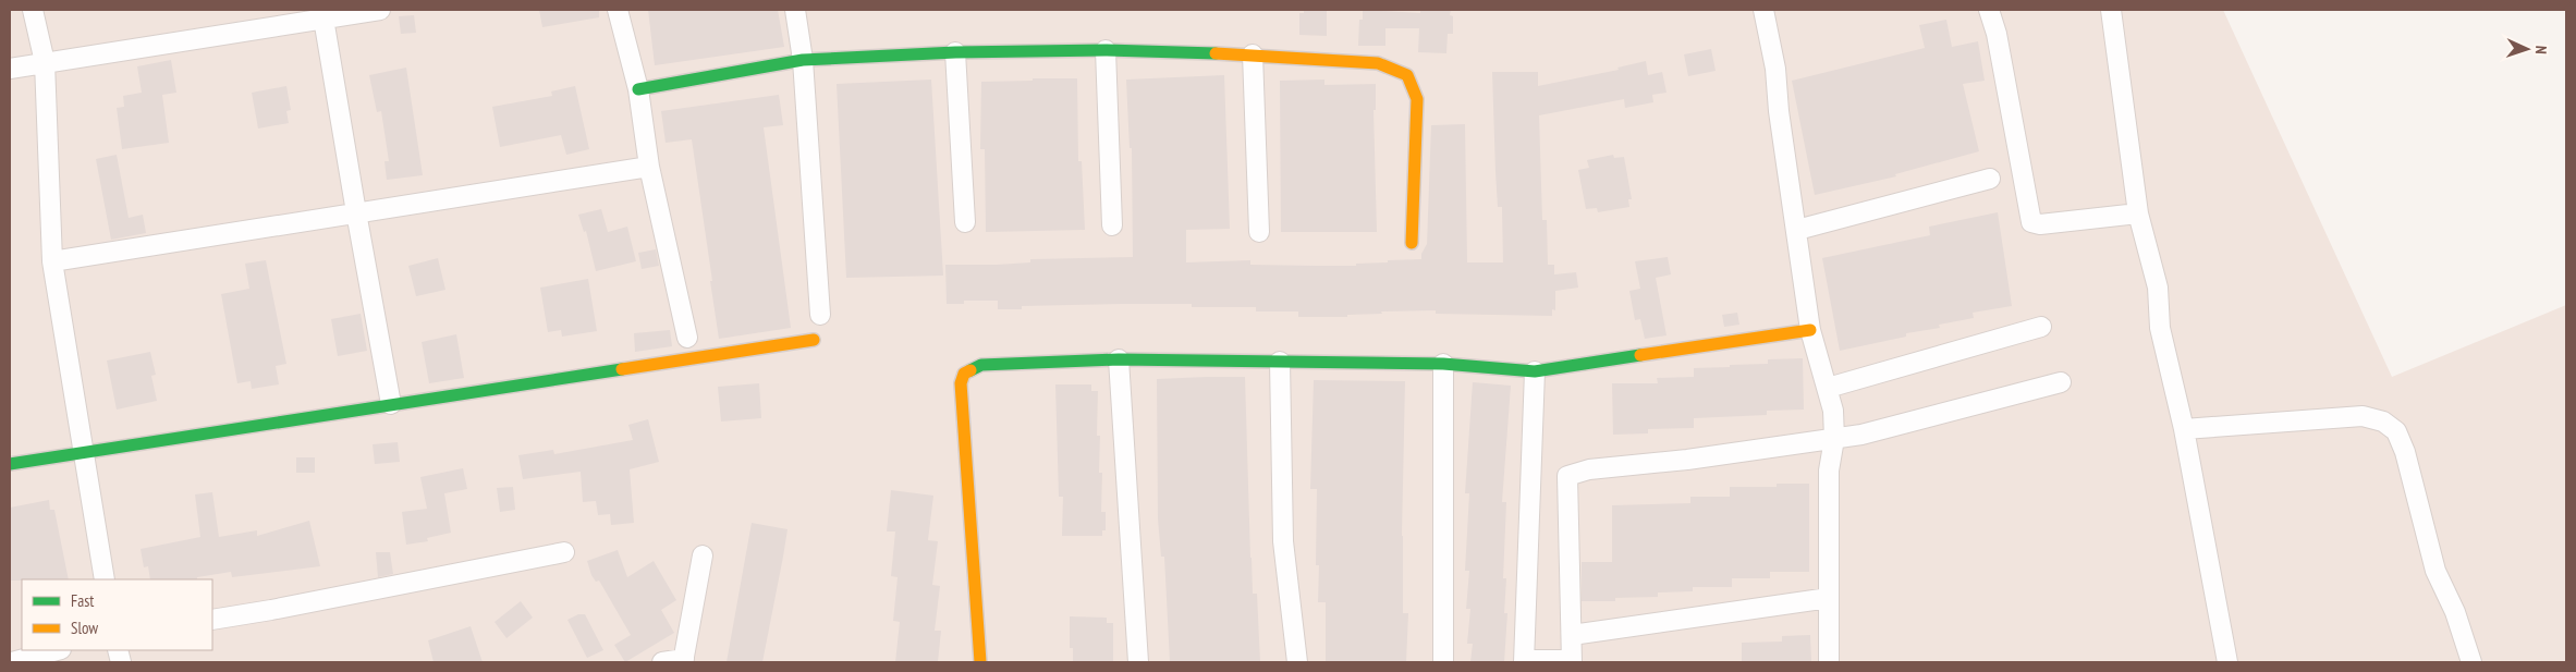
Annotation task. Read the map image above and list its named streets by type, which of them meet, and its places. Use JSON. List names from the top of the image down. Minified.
{"legend":["Fast","Slow"],"north":"right"}
